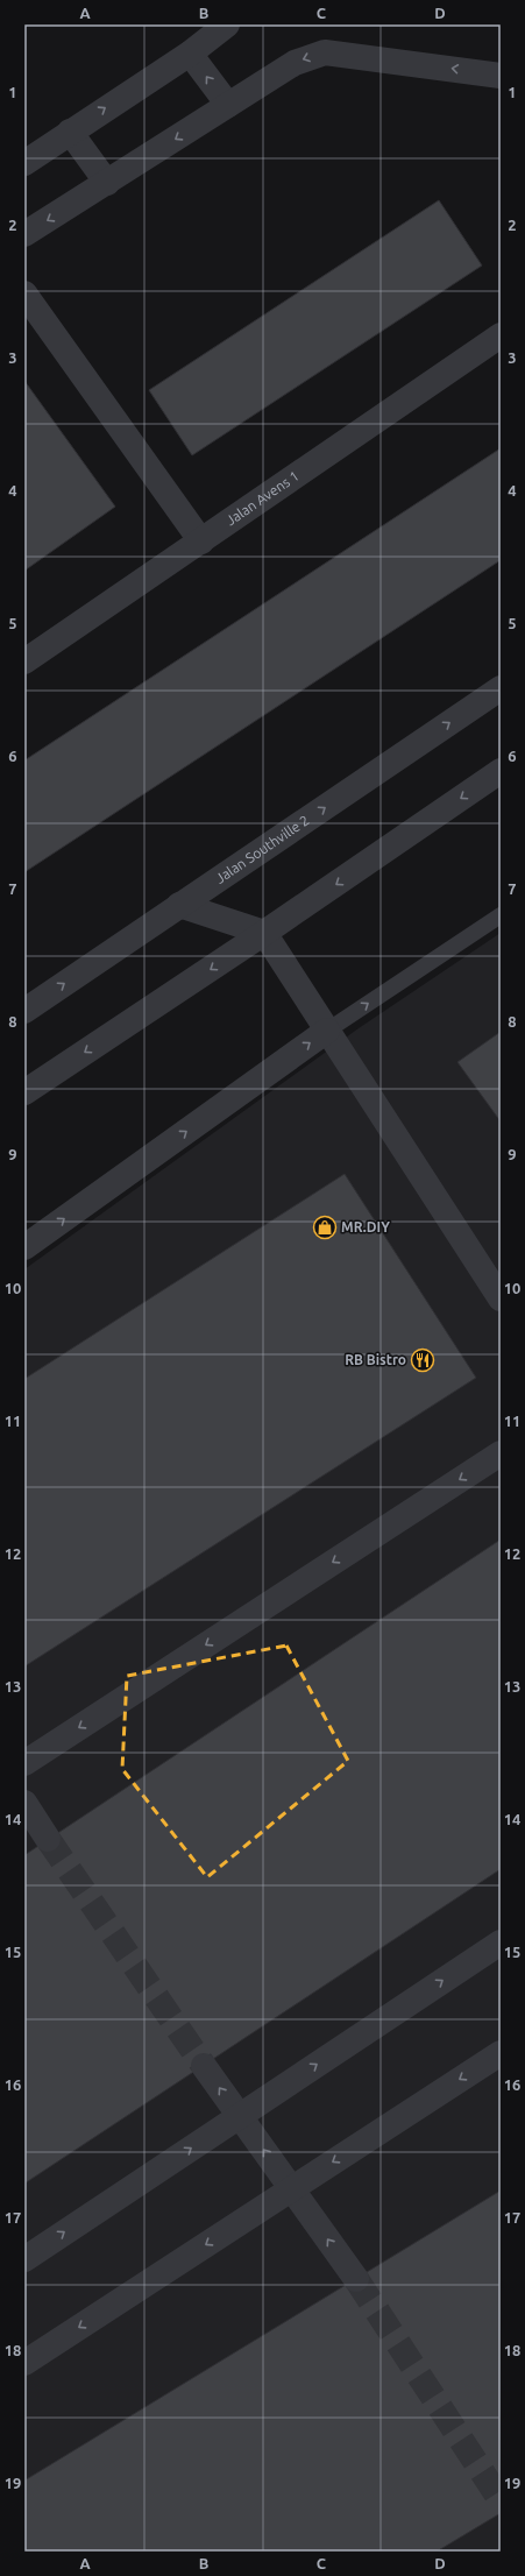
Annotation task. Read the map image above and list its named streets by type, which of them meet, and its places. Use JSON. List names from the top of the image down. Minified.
{"streets":{"street":["Jalan Avens 1","Jalan Southville 2"]},"places":{"shop":["MR.DIY"],"restaurant":["RB Bistro"]},"grid":{"columns":["A","B","C","D"],"rows":["1","2","3","4","5","6","7","8","9","10","11","12","13","14","15","16","17","18","19"]}}
